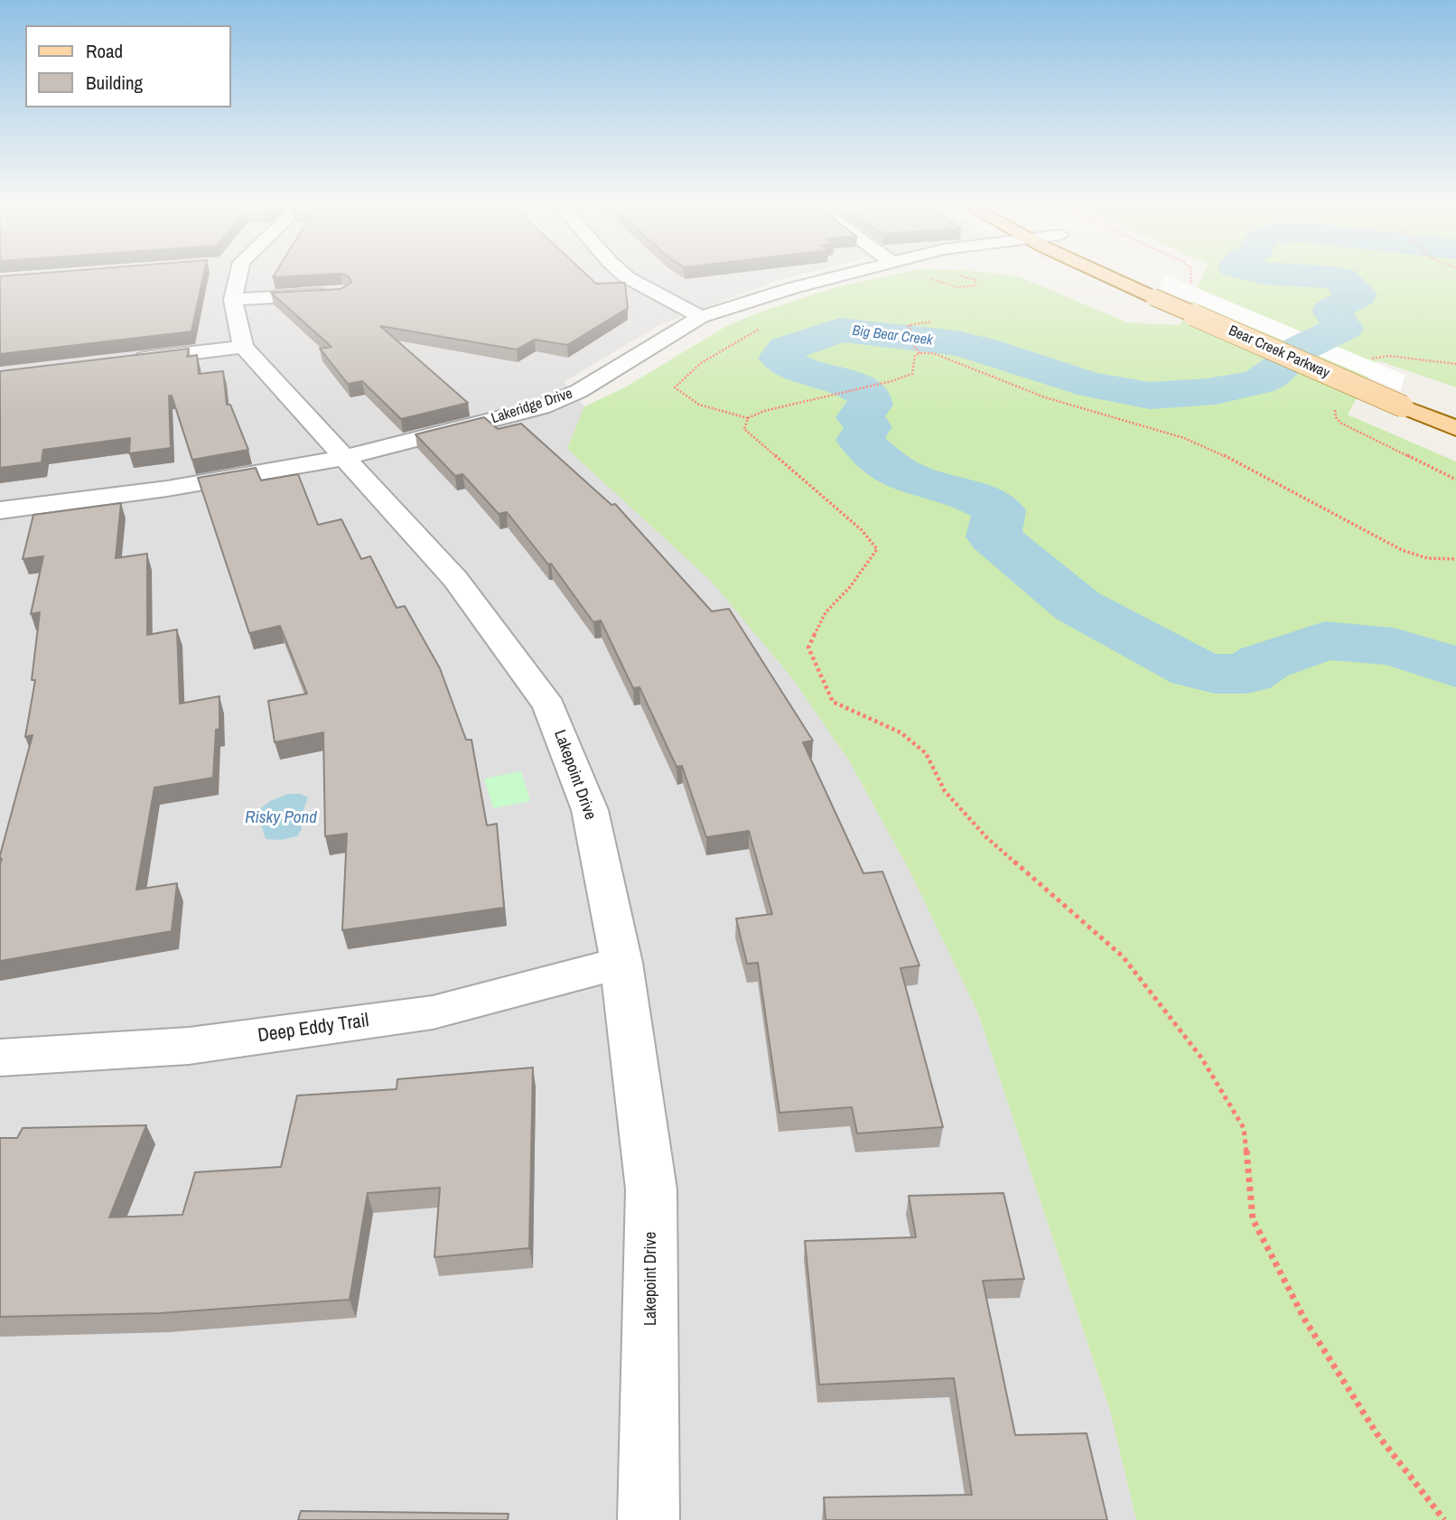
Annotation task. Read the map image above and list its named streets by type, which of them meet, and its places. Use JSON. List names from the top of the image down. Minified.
{"streets":{"main road":["Bear Creek Parkway"],"street":["Lakeridge Drive","Lakepoint Drive","Deep Eddy Trail"]},"crossings":[["Lakeridge Drive","Lakepoint Drive"],["Lakepoint Drive","Deep Eddy Trail"]],"water":["Big Bear Creek","Risky Pond"],"legend":["Road","Building"]}
